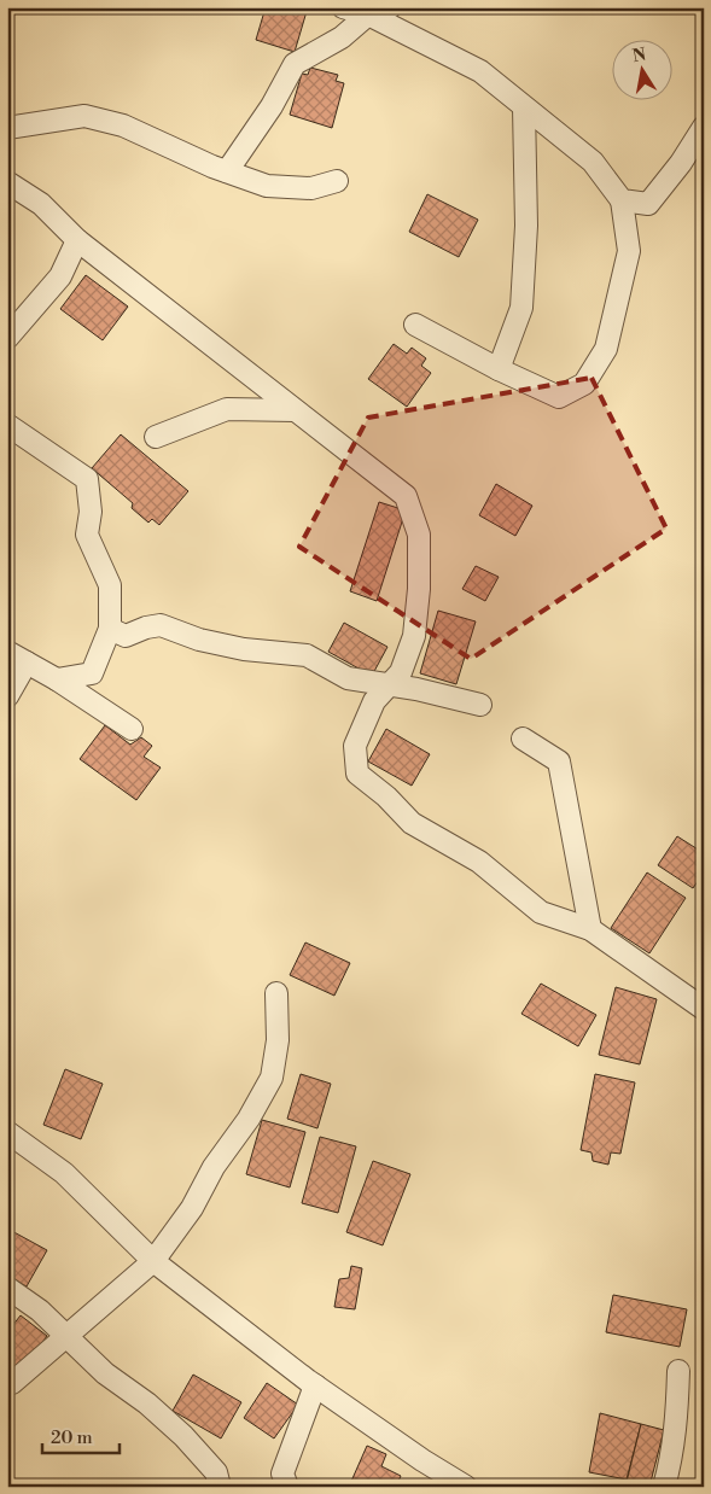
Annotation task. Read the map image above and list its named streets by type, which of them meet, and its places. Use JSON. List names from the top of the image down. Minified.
{"scale_bar":"20 m","north":"top"}
